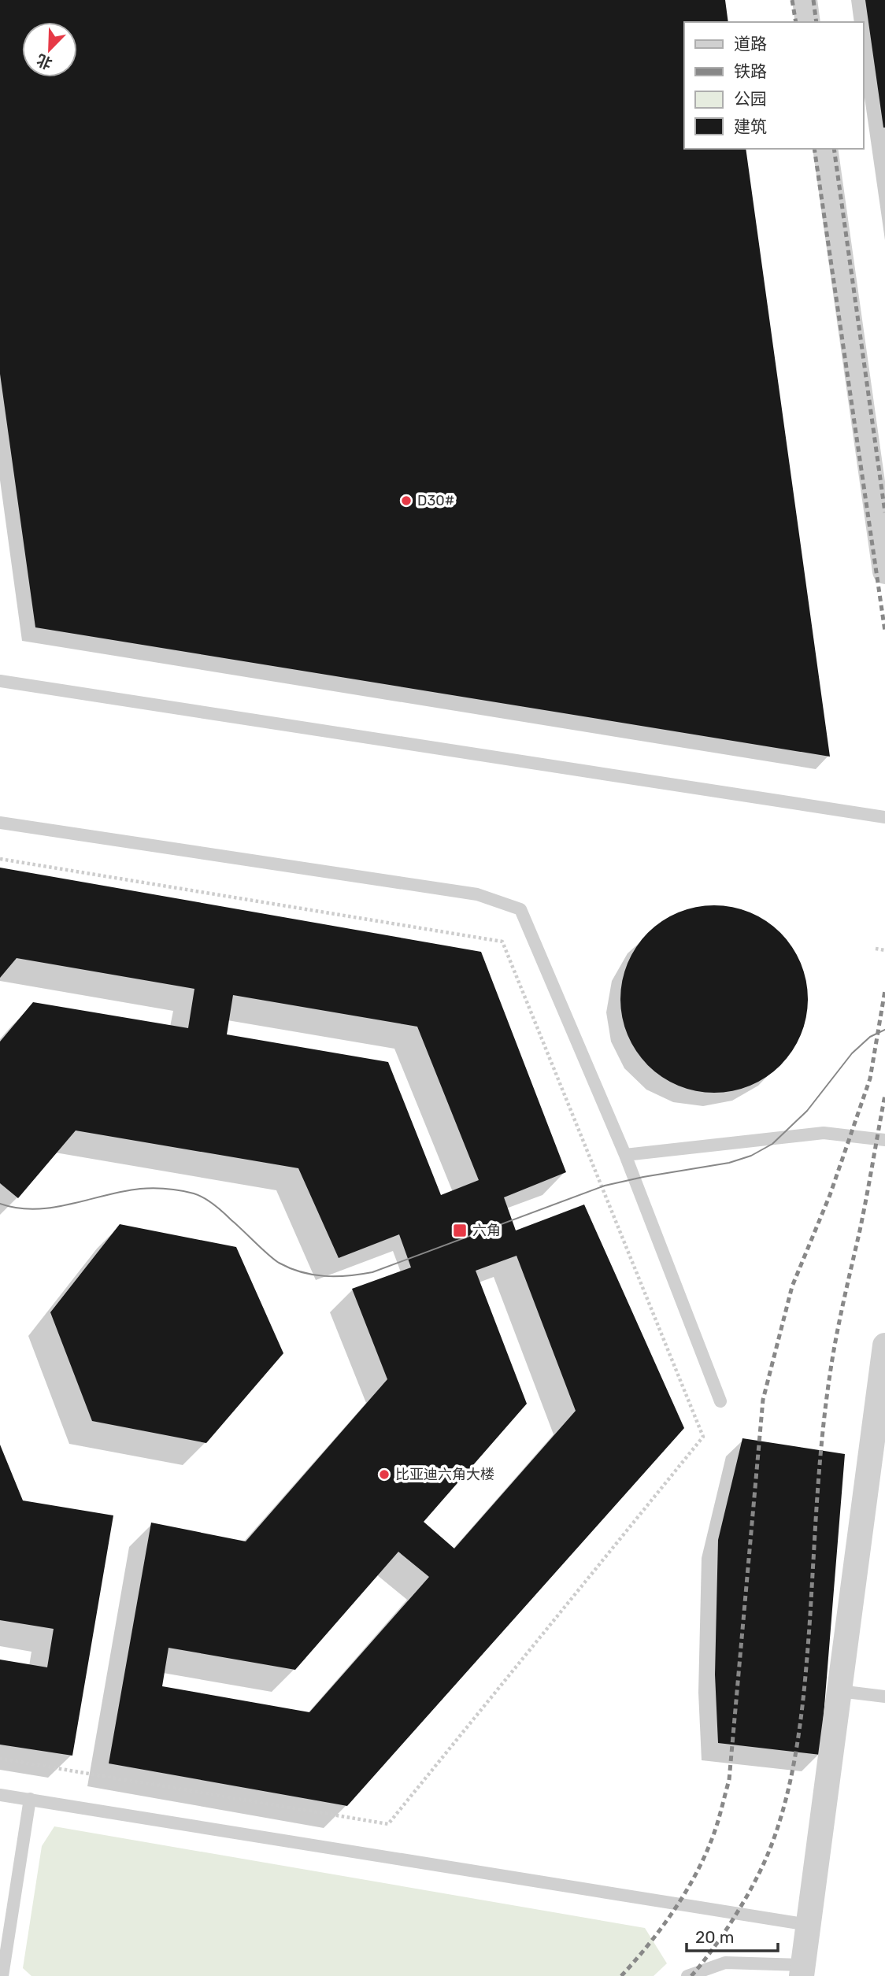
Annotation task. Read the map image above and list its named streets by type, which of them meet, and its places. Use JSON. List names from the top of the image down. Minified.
{"places":{"other":["D30#","比亚迪六角大楼"],"transit":["六角"]},"legend":["道路","铁路","公园","建筑"],"scale_bar":"20 m","north":"bottom left"}
